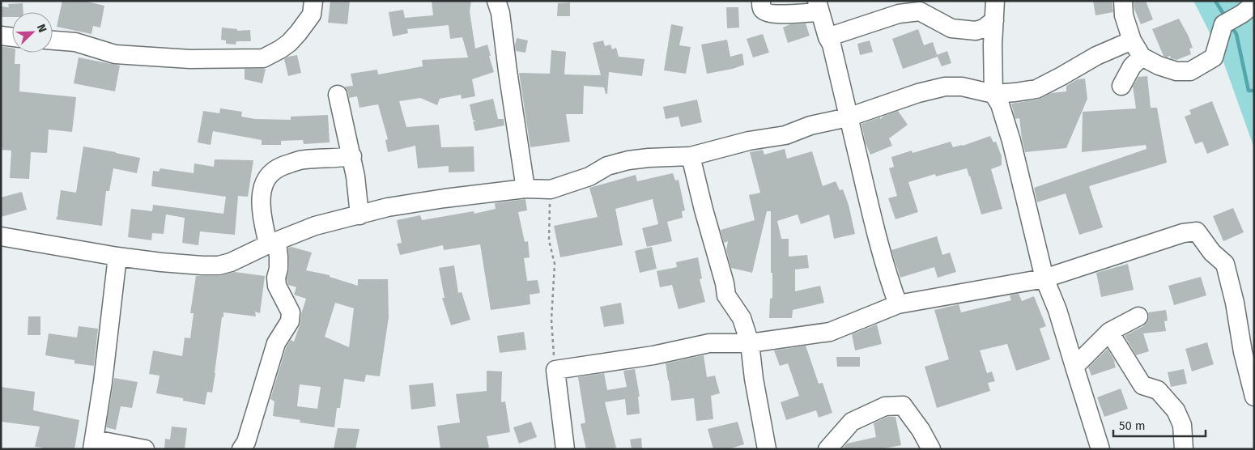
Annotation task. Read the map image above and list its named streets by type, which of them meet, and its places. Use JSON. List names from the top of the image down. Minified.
{"scale_bar":"50 m","north":"top right"}
